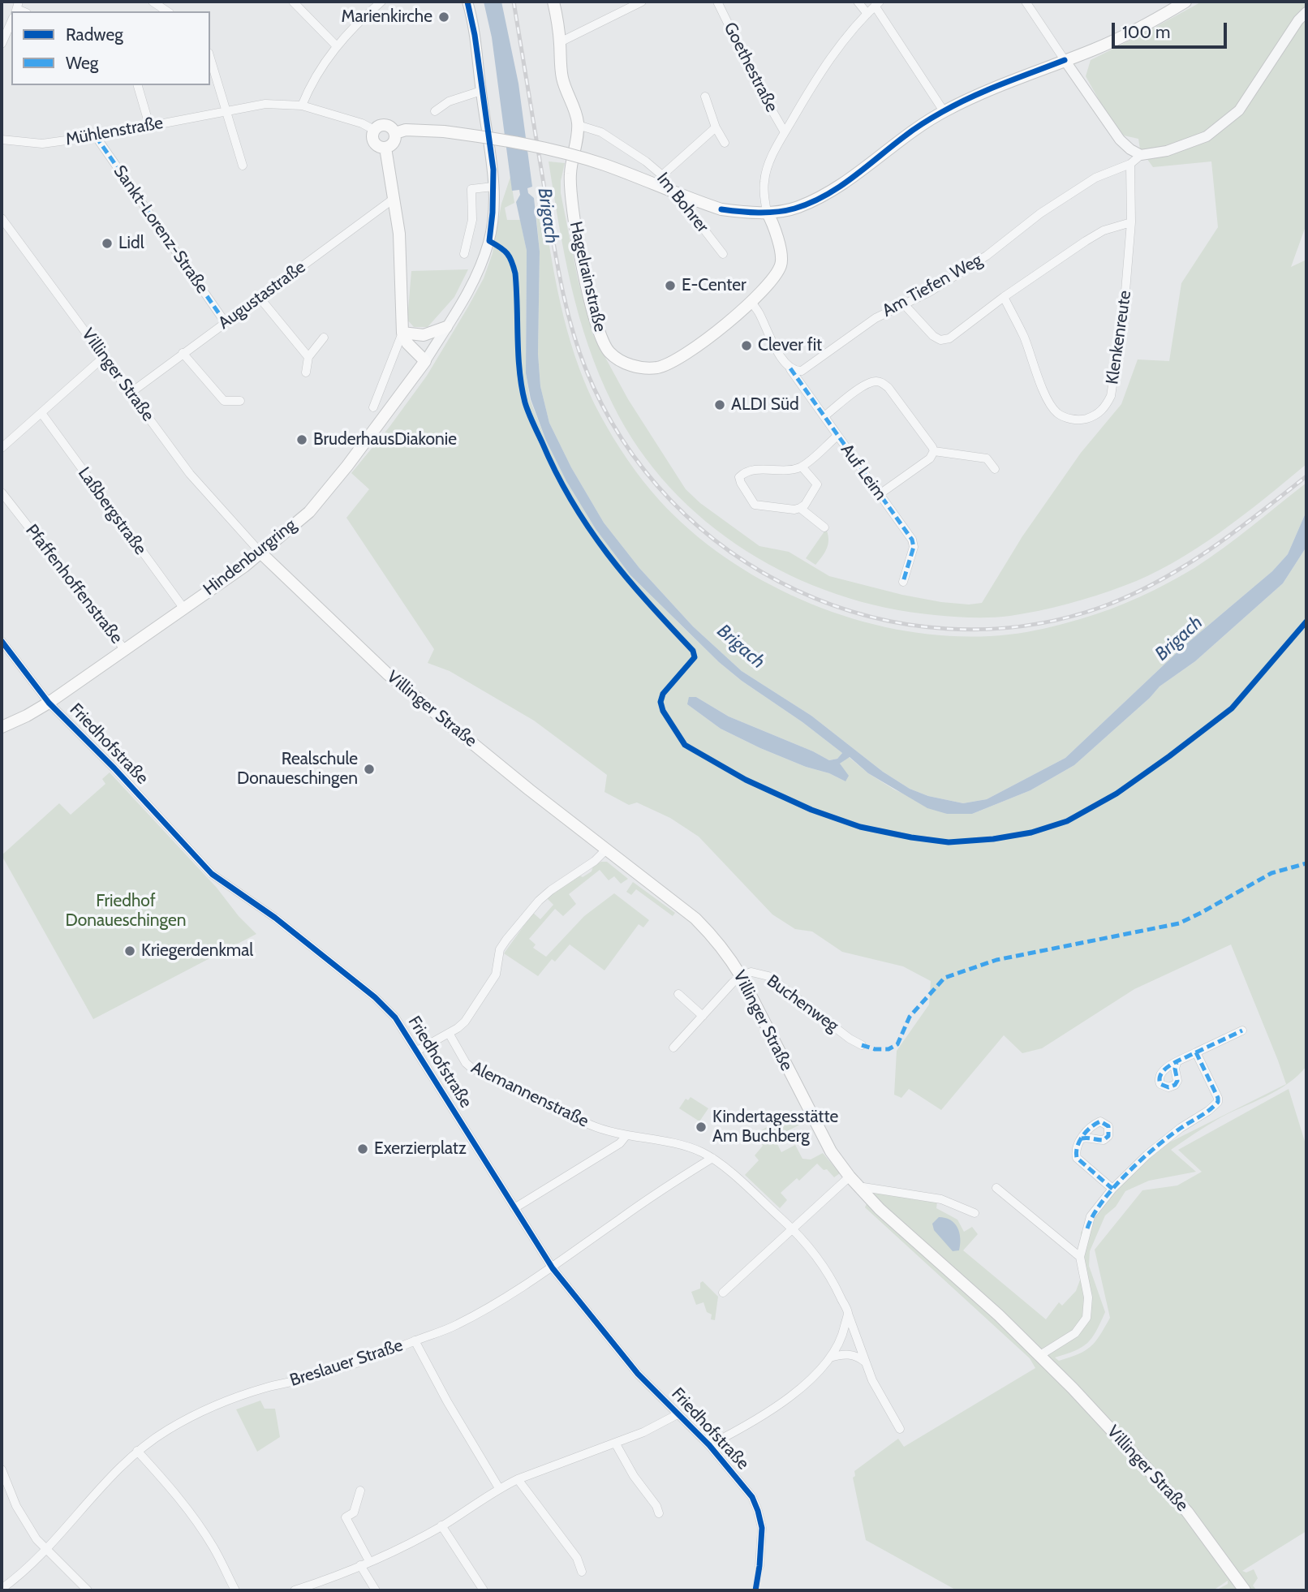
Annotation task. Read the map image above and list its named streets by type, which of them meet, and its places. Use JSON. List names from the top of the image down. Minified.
{"streets":{"main road":["Hagelrainstraße","Villinger Straße","Hindenburgring"],"street":["Goethestraße","Mühlenstraße","Im Bohrer","Sankt-Lorenz-Straße","Am Tiefen Weg","Augustastraße","Klenkenreute","Auf Leim","Laßbergstraße","Pfaffenhoffenstraße","Friedhofstraße","Buchenweg","Alemannenstraße","Breslauer Straße"]},"crossings":[["Mühlenstraße","Sankt-Lorenz-Straße"],["Im Bohrer","Hagelrainstraße"],["Sankt-Lorenz-Straße","Augustastraße"],["Am Tiefen Weg","Klenkenreute"],["Am Tiefen Weg","Auf Leim"],["Augustastraße","Villinger Straße"],["Villinger Straße","Hindenburgring"],["Villinger Straße","Buchenweg"],["Laßbergstraße","Hindenburgring"],["Hindenburgring","Pfaffenhoffenstraße"],["Hindenburgring","Friedhofstraße"],["Friedhofstraße","Breslauer Straße"],["Alemannenstraße","Breslauer Straße"]],"water":["Brigach"],"parks":["Friedhof Donaueschingen"],"places":["Marienkirche","Lidl","E-Center","Clever fit","ALDI Süd","BruderhausDiakonie","Realschule Donaueschingen","Kriegerdenkmal","Kindertagesstätte Am Buchberg","Exerzierplatz"],"legend":["Radweg","Weg"],"scale_bar":"100 m"}
